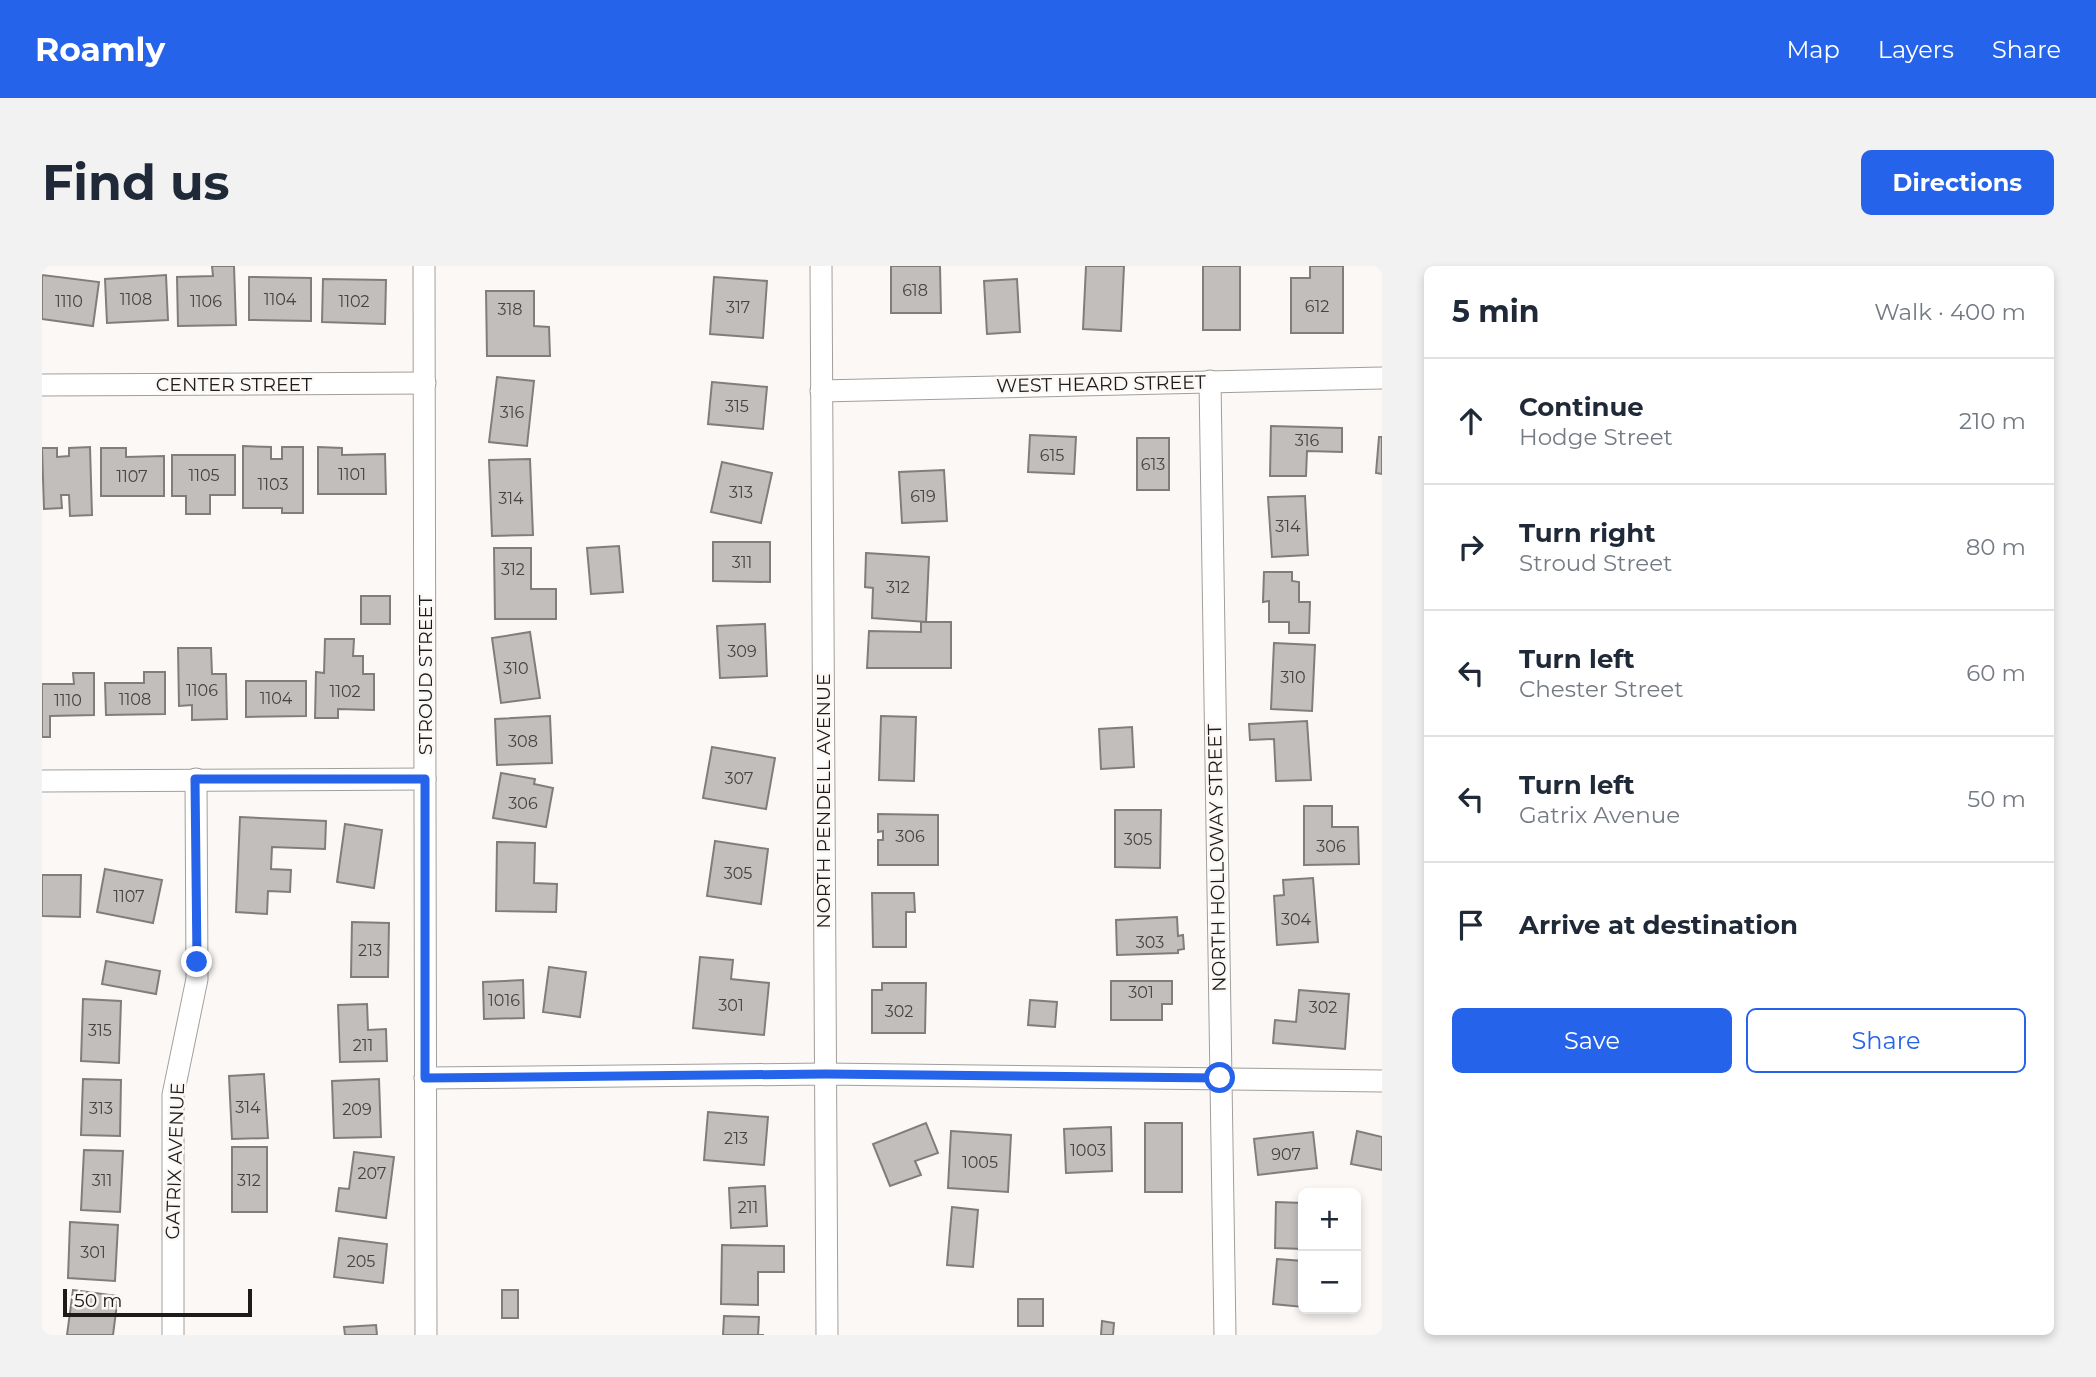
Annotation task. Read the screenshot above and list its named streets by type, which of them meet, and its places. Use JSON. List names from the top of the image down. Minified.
{"streets":{"street":["CENTER STREET","WEST HEARD STREET","STROUD STREET","NORTH PENDELL AVENUE","NORTH HOLLOWAY STREET","GATRIX AVENUE"]},"crossings":[["CENTER STREET","STROUD STREET"],["WEST HEARD STREET","NORTH PENDELL AVENUE"],["WEST HEARD STREET","NORTH HOLLOWAY STREET"]],"house_numbers":["618","1108","1104","1110","1106","1102","612","317","318","315","316","316","615","613","1101","1105","1107","1103","313","619","314","314","311","312","312","309","310","310","1106","1102","1104","1108","1110","308","307","306","306","305","306","305","1107","304","303","213","301","1016","301","302","302","315","211","314","313","209","213","1003","907","1005","207","311","312","211","301","205"],"scale_bar":"50 m","page":{"header":"Roamly","nav":["Map","Layers","Share"],"buttons":["Directions",["Save","Share"]],"title":"Find us","heading":["5 min","Walk · 400 m"],"list":[["Continue","Hodge Street","210 m"],["Turn right","Stroud Street","80 m"],["Turn left","Chester Street","60 m"],["Turn left","Gatrix Avenue","50 m"],"Arrive at destination"],"map_buttons":["+","−"],"scale":"50 m"}}
